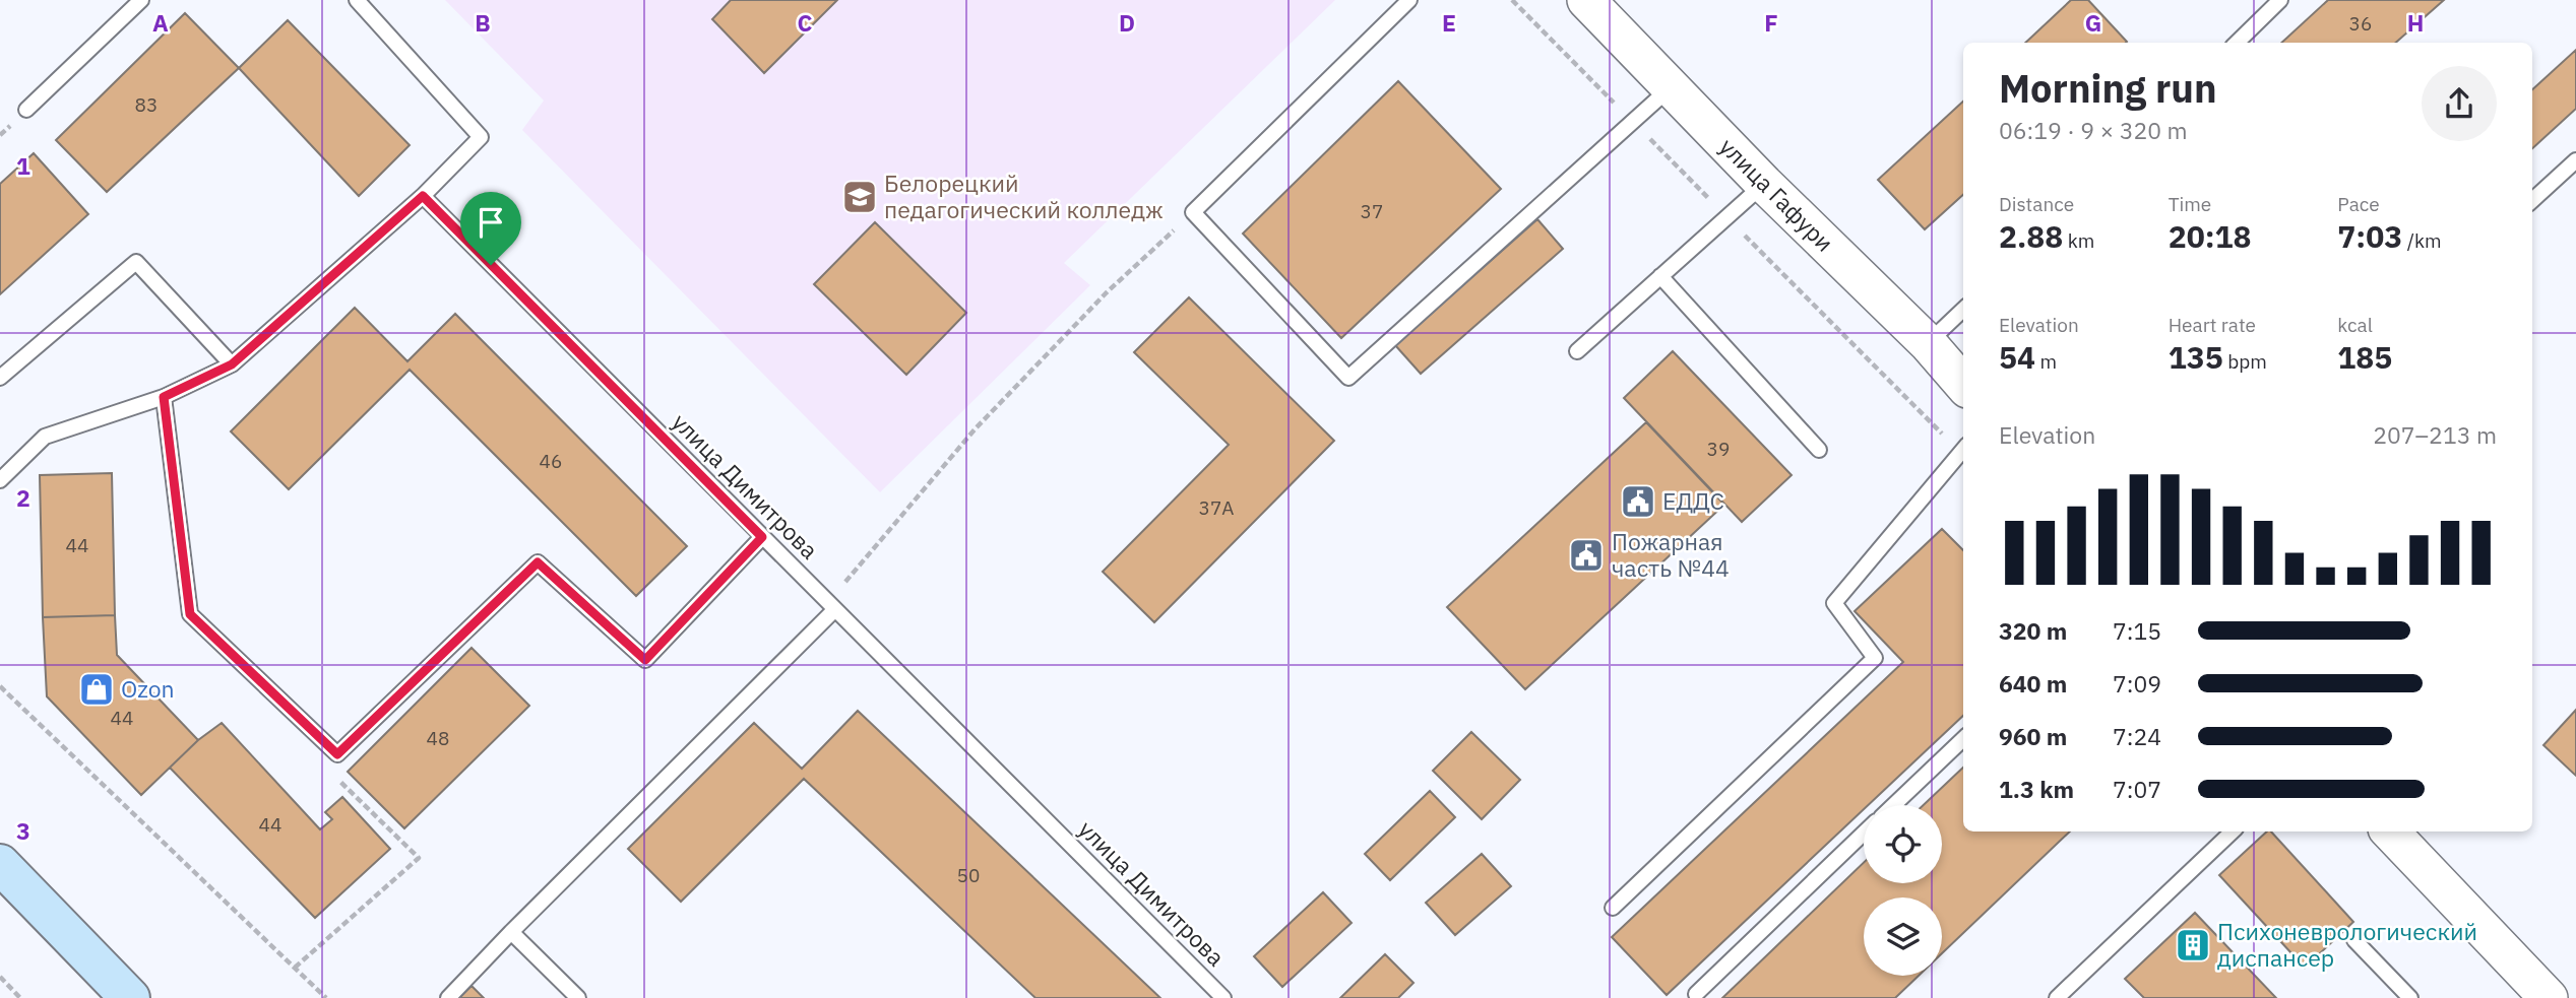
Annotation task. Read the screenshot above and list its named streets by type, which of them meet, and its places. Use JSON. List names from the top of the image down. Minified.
{"streets":{"street":["улица Гафури"],"lane":["улица Димитрова"]},"places":{"school or university":["Белорецкий педагогический колледж"],"public building":["ЕДДС","Пожарная часть №44"],"shop":["Ozon"],"building":["Психоневрологический диспансер"]},"house_numbers":["36","83","37","39","46","37А","44","44","48","44","50"],"page":{"heading":["Morning run","06:19 · 9 × 320 m"],"stats":[["Distance","2.88 km"],["Time","20:18"],["Pace","7:03 /km"],["Elevation","54 m"],["Heart rate","135 bpm"],["kcal","185"]],"chart":["Elevation","207–213 m"],"list":[{"name":"320 m","note":"7:15"},{"name":"640 m","note":"7:09"},{"name":"960 m","note":"7:24"},{"name":"1.3 km","note":"7:07"}]},"grid":{"columns":["A","B","C","D","E","F","G","H"],"rows":["1","2","3"]}}
